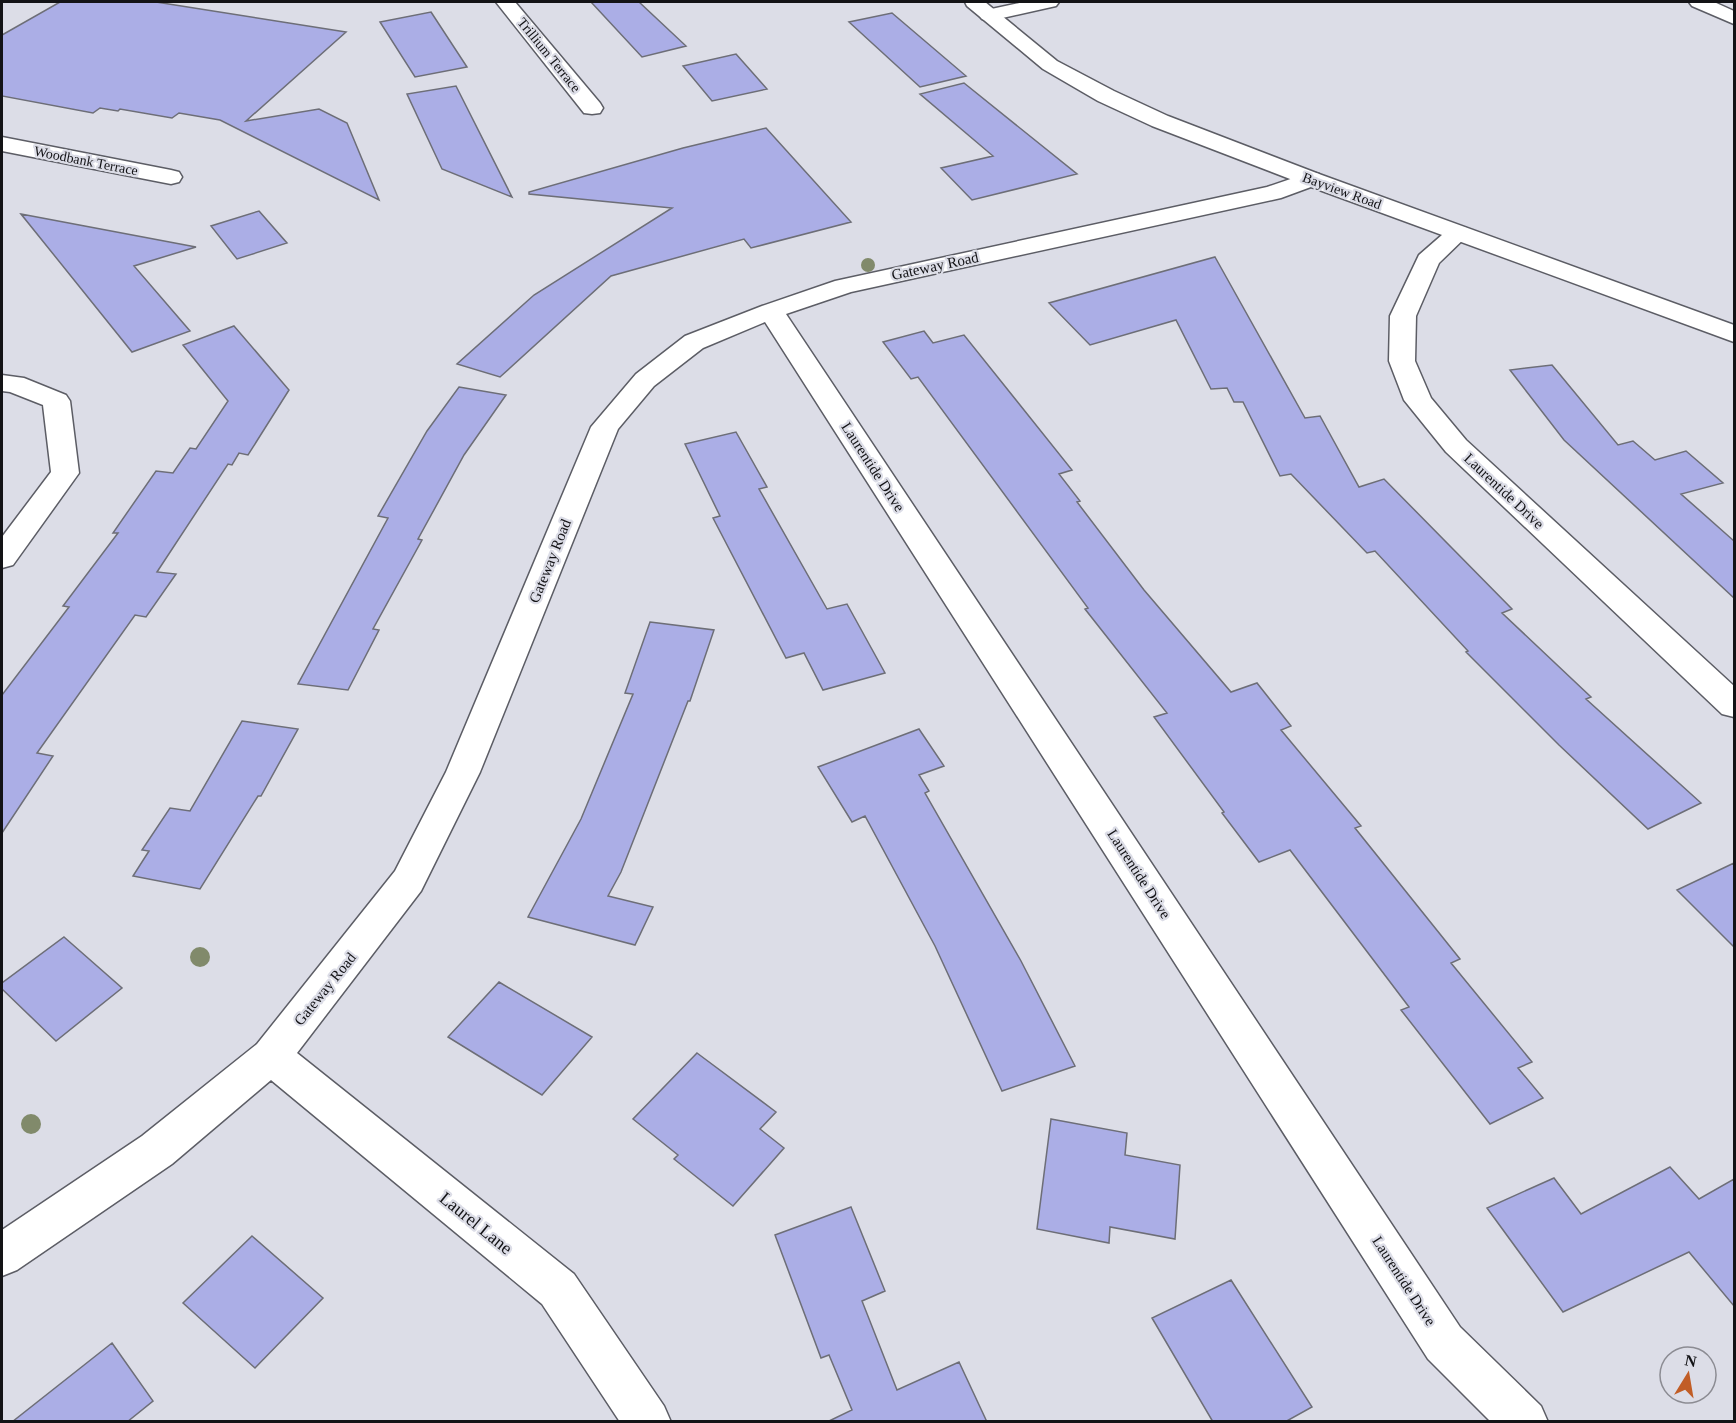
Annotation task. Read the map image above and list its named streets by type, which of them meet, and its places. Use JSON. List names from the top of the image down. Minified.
{"streets":{"street":["Trillium Terrace","Woodbank Terrace","Bayview Road","Gateway Road","Laurentide Drive","Laurel Lane"]},"crossings":[["Bayview Road","Gateway Road"],["Bayview Road","Laurentide Drive"],["Gateway Road","Laurentide Drive"],["Gateway Road","Laurel Lane"]],"north":"top"}
